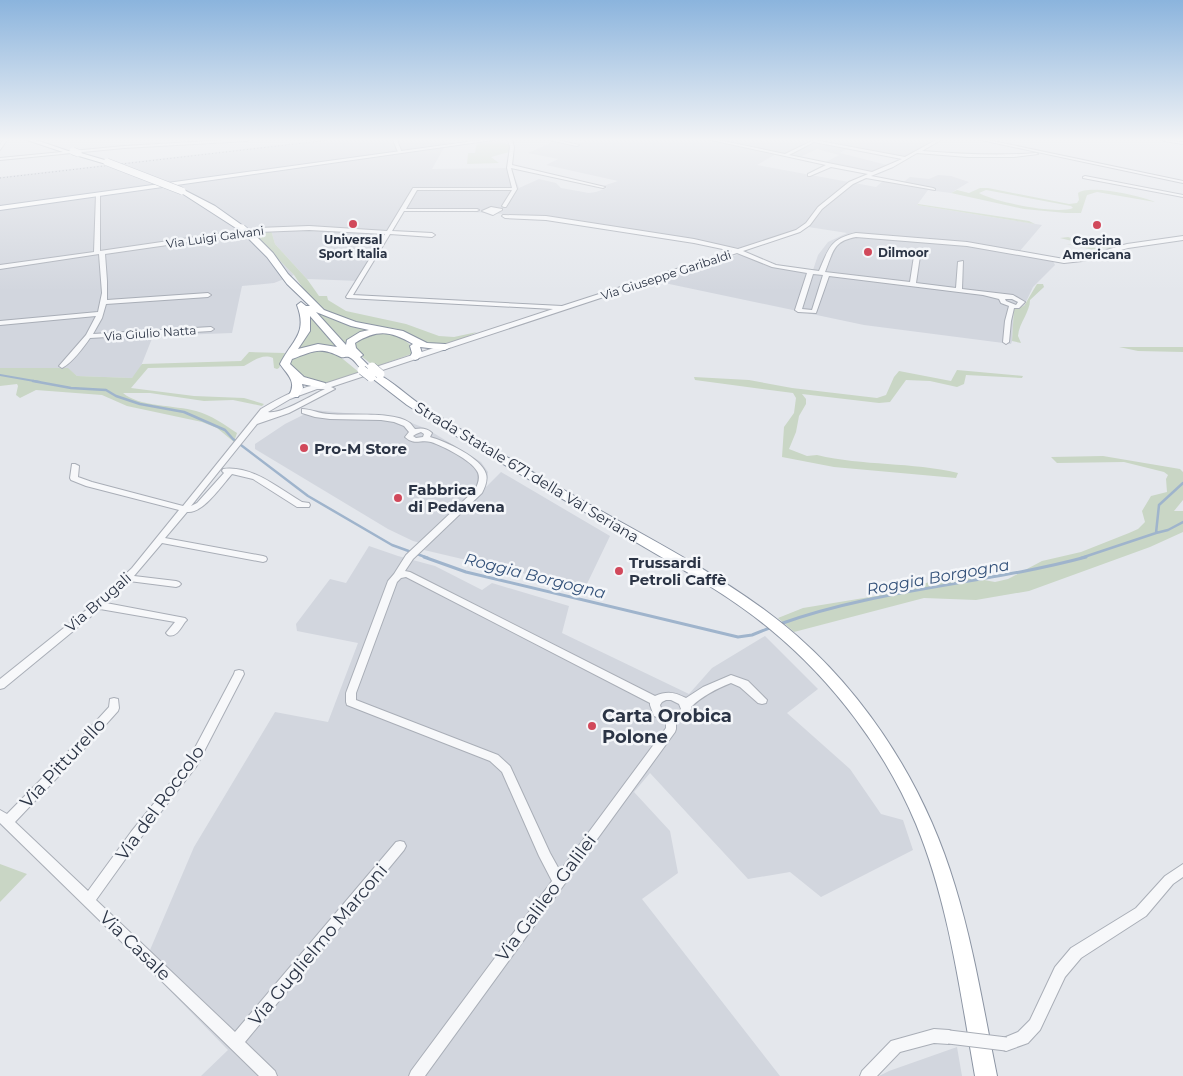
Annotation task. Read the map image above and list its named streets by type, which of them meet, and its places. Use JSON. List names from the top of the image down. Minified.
{"streets":{"highway":["Strada Statale 671 della Val Seriana"],"street":["Via Luigi Galvani","Via Giuseppe Garibaldi","Via Giulio Natta","Via Brugali","Via Pitturello","Via del Roccolo","Via Galileo Galilei","Via Guglielmo Marconi","Via Casale"]},"crossings":[["Via Pitturello","Via Casale"],["Via del Roccolo","Via Casale"],["Via Guglielmo Marconi","Via Casale"]],"water":["Roggia Borgogna"],"places":["Universal Sport Italia","Cascina Americana","Dilmoor","Pro-M Store","Fabbrica di Pedavena","Trussardi Petroli Caffè","Carta Orobica Polone"]}
